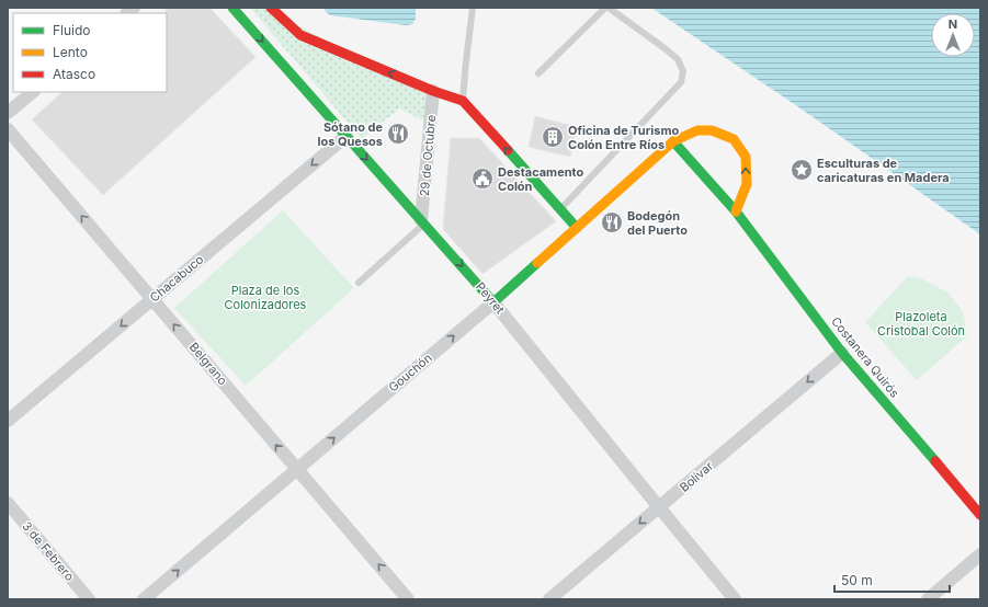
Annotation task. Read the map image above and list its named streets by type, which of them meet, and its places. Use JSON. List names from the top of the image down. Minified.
{"streets":{"street":["29 de Octubre","Chacabuco","Peyret","Costanera Quirós","Belgrano","Gouchón","Bolívar","3 de Febrero"]},"crossings":[["29 de Octubre","Peyret"],["Chacabuco","Peyret"],["Chacabuco","Belgrano"],["Peyret","Gouchón"],["Peyret","Bolívar"],["Costanera Quirós","Gouchón"],["Costanera Quirós","Bolívar"],["Belgrano","Gouchón"]],"one_way":["Chacabuco","Belgrano","Gouchón","Bolívar"],"parks":["Plaza de los Colonizadores","Plazoleta Cristobal Colón"],"places":{"restaurant":["Sótano de los Quesos","Bodegón del Puerto"],"building":["Oficina de Turismo Colón Entre Ríos"],"place":["Esculturas de caricaturas en Madera"],"public building":["Destacamento Colón"]},"legend":["Fluido","Lento","Atasco"],"scale_bar":"50 m","north":"top"}
